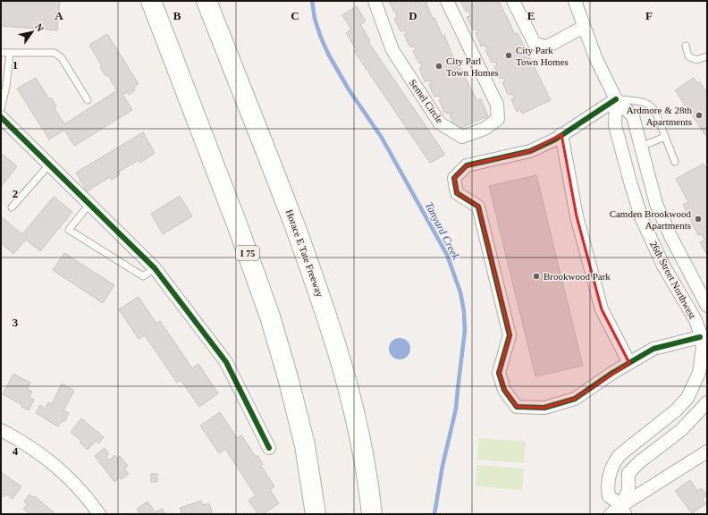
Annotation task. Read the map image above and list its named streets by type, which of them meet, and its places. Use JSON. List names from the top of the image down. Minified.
{"streets":{"highway":["I 75","Horace E Tate Freeway"],"street":["Semel Circle","26th Street Northwest"]},"water":["Tanyard Creek"],"places":["City Park Town Homes","City Parl Town Homes","Ardmore & 28th Apartments","Camden Brookwood Apartments","Brookwood Park"],"north":"top right","grid":{"columns":["A","B","C","D","E","F"],"rows":["1","2","3","4"]}}
